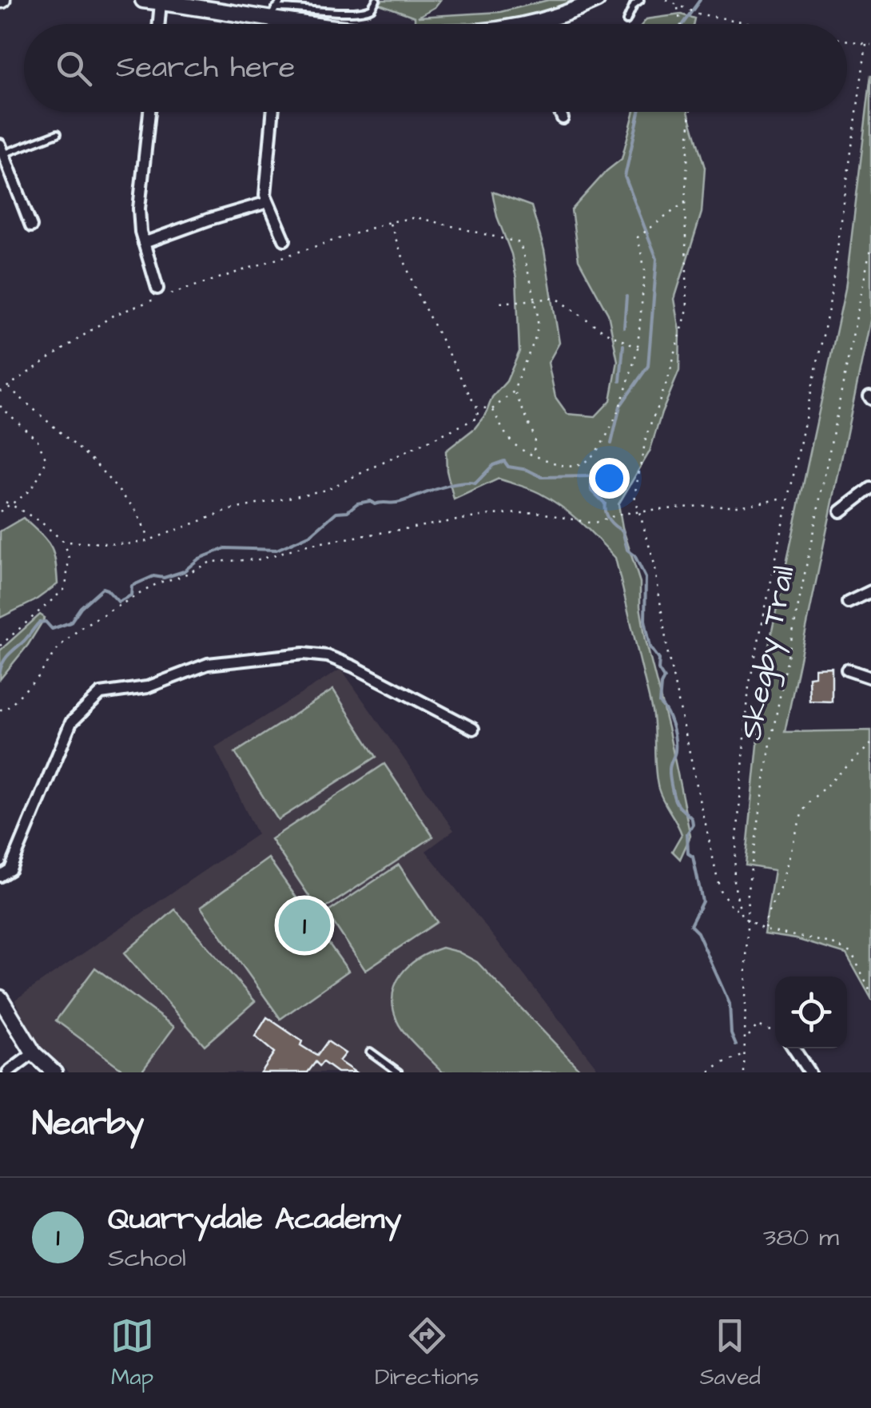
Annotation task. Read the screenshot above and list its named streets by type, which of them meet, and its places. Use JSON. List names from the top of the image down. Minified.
{"streets":{"path":["Skegby Trail"]},"page":{"search":"Search here","pins":"1","heading":"Nearby","list":[{"mark":"1","name":"Quarrydale Academy","note":"School","value":"380 m"}],"nav":["Map","Directions","Saved"]}}
